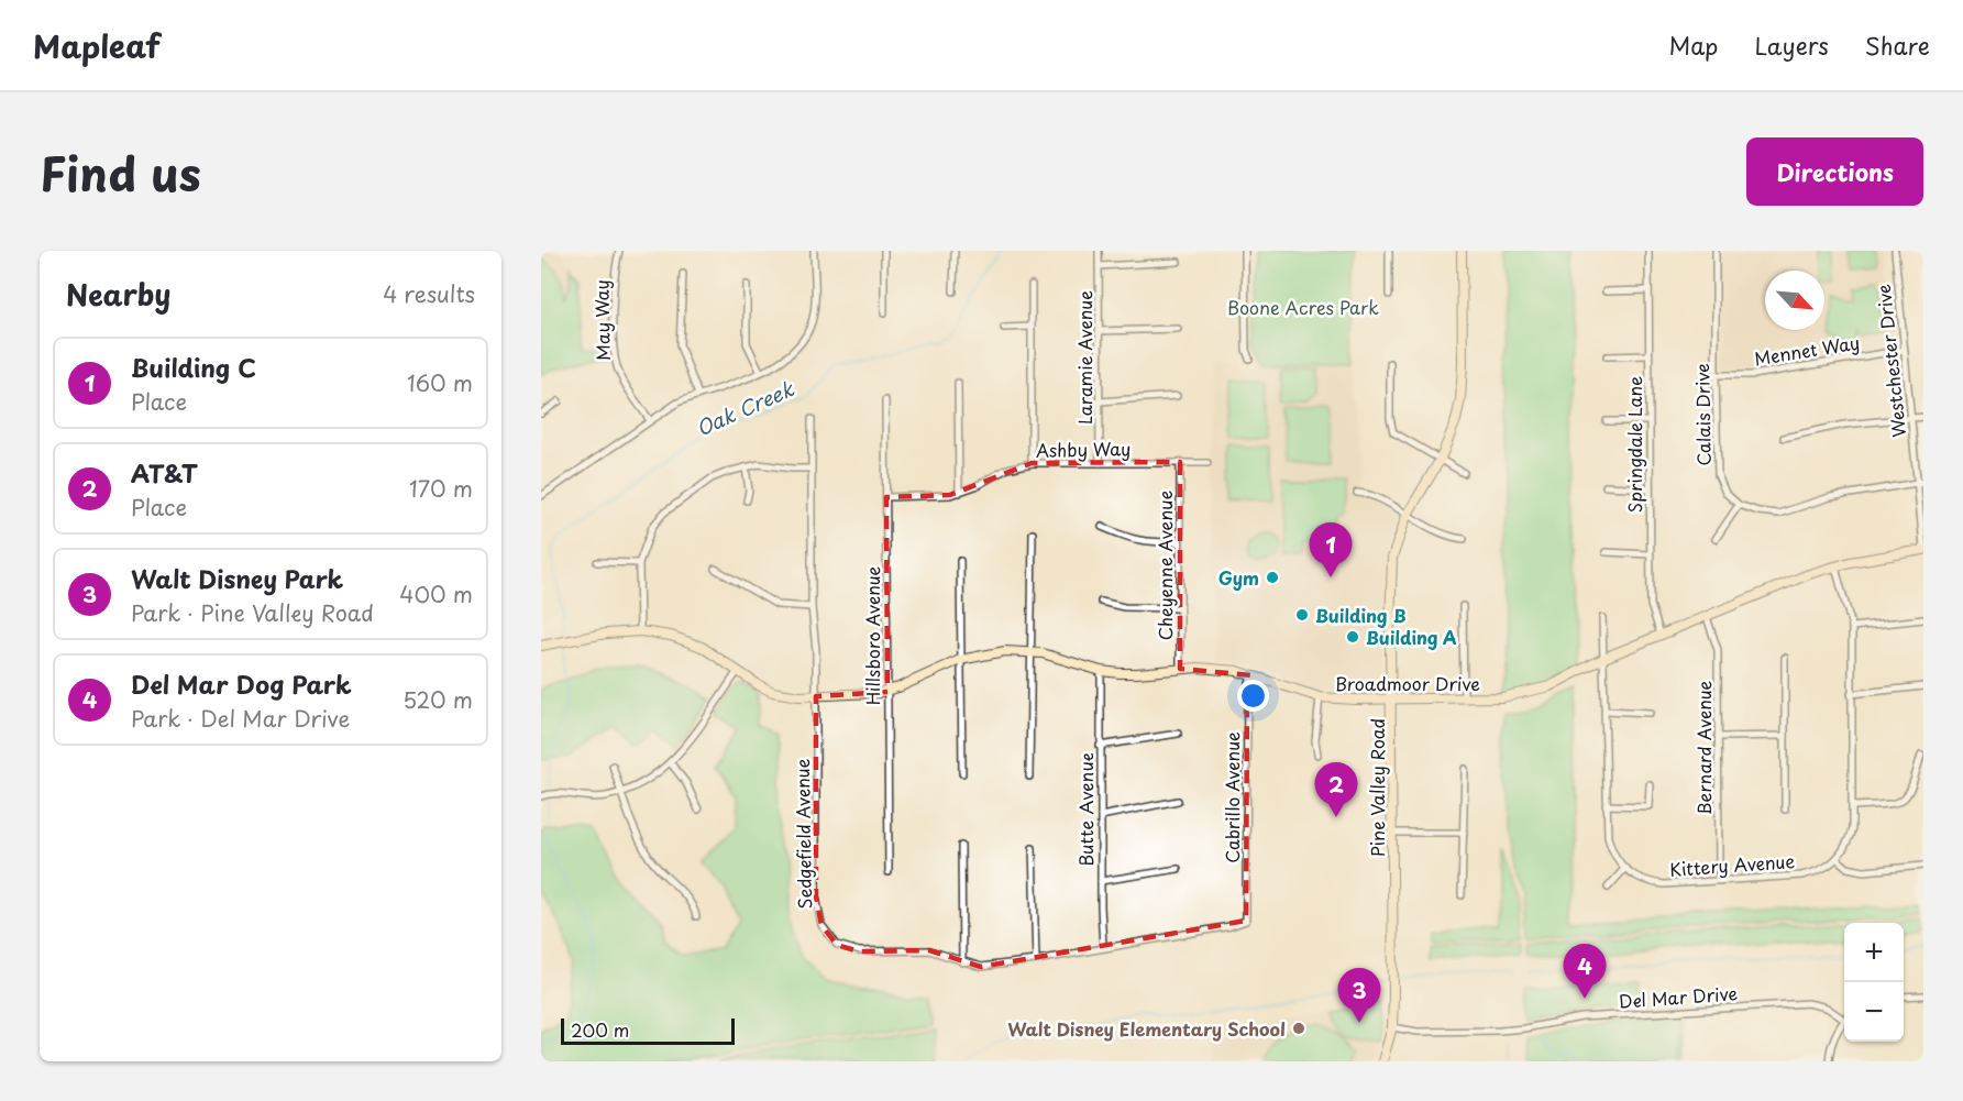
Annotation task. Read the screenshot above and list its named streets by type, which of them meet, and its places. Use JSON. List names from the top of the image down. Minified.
{"streets":{"street":["May Way","Mennet Way","Laramie Avenue","Westchester Drive","Calais Drive","Springdale Lane","Ashby Way","Cheyenne Avenue","Hillsboro Avenue","Broadmoor Drive","Bernard Avenue","Pine Valley Road","Cabrillo Avenue","Butte Avenue","Sedgefield Avenue","Kittery Avenue","Del Mar Drive"]},"crossings":[["Mennet Way","Westchester Drive"],["Mennet Way","Calais Drive"],["Laramie Avenue","Ashby Way"],["Westchester Drive","Broadmoor Drive"],["Springdale Lane","Broadmoor Drive"],["Ashby Way","Cheyenne Avenue"],["Ashby Way","Hillsboro Avenue"],["Cheyenne Avenue","Broadmoor Drive"],["Hillsboro Avenue","Broadmoor Drive"],["Broadmoor Drive","Bernard Avenue"],["Broadmoor Drive","Pine Valley Road"],["Broadmoor Drive","Cabrillo Avenue"],["Broadmoor Drive","Butte Avenue"],["Broadmoor Drive","Sedgefield Avenue"],["Bernard Avenue","Kittery Avenue"],["Pine Valley Road","Del Mar Drive"],["Cabrillo Avenue","Sedgefield Avenue"],["Butte Avenue","Sedgefield Avenue"]],"water":["Oak Creek"],"parks":["Boone Acres Park"],"places":["Gym","Building B","Building A","Walt Disney Elementary School"],"scale_bar":"200 m","north":"bottom right","page":{"header":"Mapleaf","nav":["Map","Layers","Share"],"title":"Find us","buttons":"Directions","heading":["Nearby","4 results"],"list":[{"mark":"1","name":"Building C","note":"Place","value":"160 m"},{"mark":"2","name":"AT&T","note":"Place","value":"170 m"},{"mark":"3","name":"Walt Disney Park","note":"Park · Pine Valley Road","value":"400 m"},{"mark":"4","name":"Del Mar Dog Park","note":"Park · Del Mar Drive","value":"520 m"}],"pins":["1","2","4","3"],"map_buttons":["+","−"],"scale":"200 m"}}
